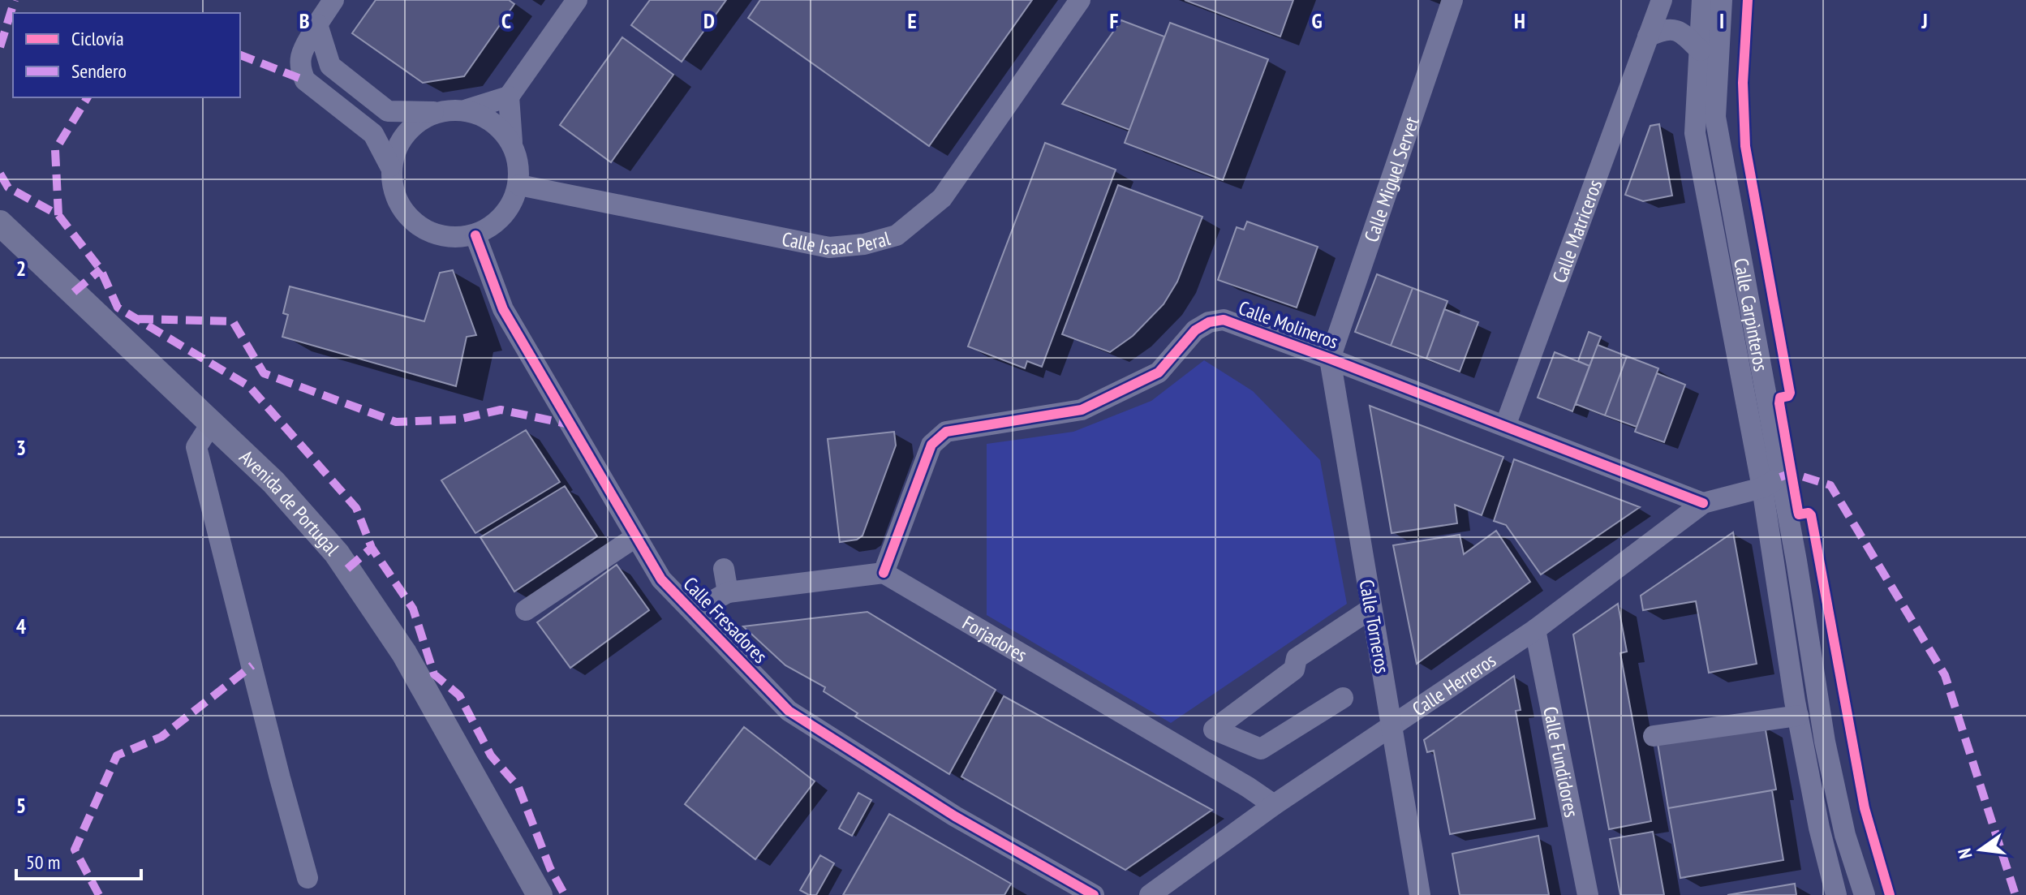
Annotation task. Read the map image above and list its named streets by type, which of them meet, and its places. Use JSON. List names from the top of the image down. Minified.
{"streets":{"main road":["Avenida de Portugal"],"street":["Calle Miguel Servet","Calle Matriceros","Calle Isaac Peral","Calle Carpìnteros","Calle Molineros","Calle Fresadores","Calle Torneros","Forjadores","Calle Herreros","Calle Fundidores"]},"crossings":[["Calle Miguel Servet","Calle Molineros"],["Calle Miguel Servet","Calle Torneros"],["Calle Matriceros","Calle Molineros"],["Calle Isaac Peral","Calle Fresadores"],["Calle Carpìnteros","Calle Herreros"],["Calle Molineros","Calle Torneros"],["Calle Molineros","Forjadores"],["Calle Molineros","Calle Herreros"],["Calle Torneros","Calle Herreros"],["Forjadores","Calle Herreros"],["Calle Herreros","Calle Fundidores"]],"legend":["Ciclovía","Sendero"],"scale_bar":"50 m","north":"left","grid":{"columns":["B","C","D","E","F","G","H","I","J"],"rows":["2","3","4","5"]}}
